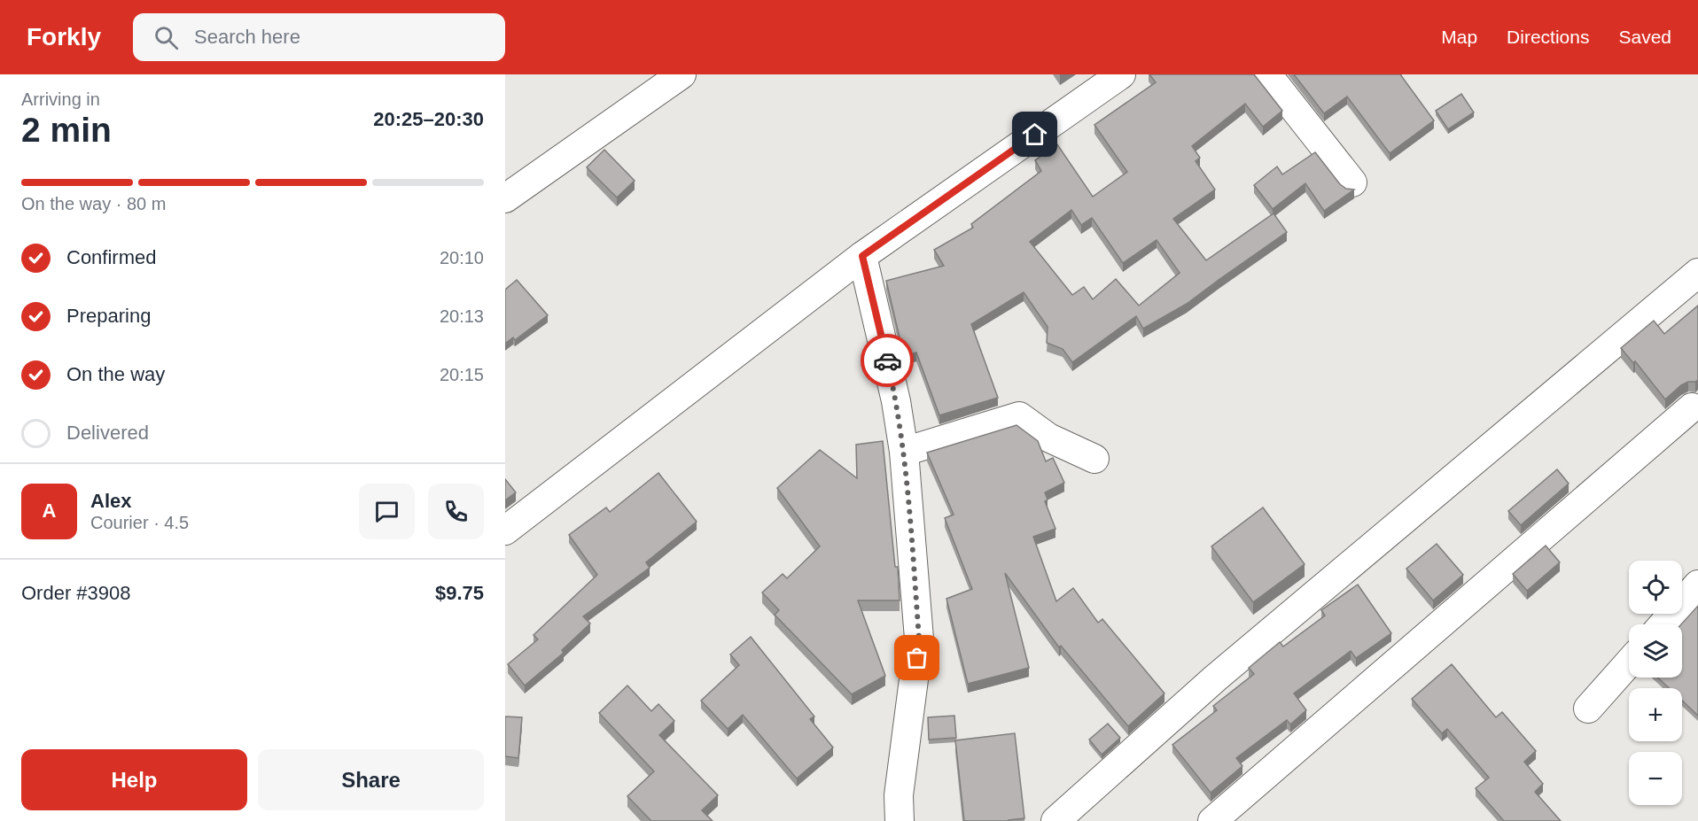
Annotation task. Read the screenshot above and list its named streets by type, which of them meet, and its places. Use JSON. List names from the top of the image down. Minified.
{"page":{"header":"Forkly","search":"Search here","nav":["Map","Directions","Saved"],"heading":["2 min","Arriving in","20:25–20:30"],"panel":["Alex","Courier · 4.5","Order #3908","$9.75"],"bar":"On the way · 80 m","list":[["Confirmed","20:10"],["Preparing","20:13"],["On the way","20:15"],"Delivered"],"round":"A","map_buttons":["+","−"],"buttons":["Help","Share"]}}
